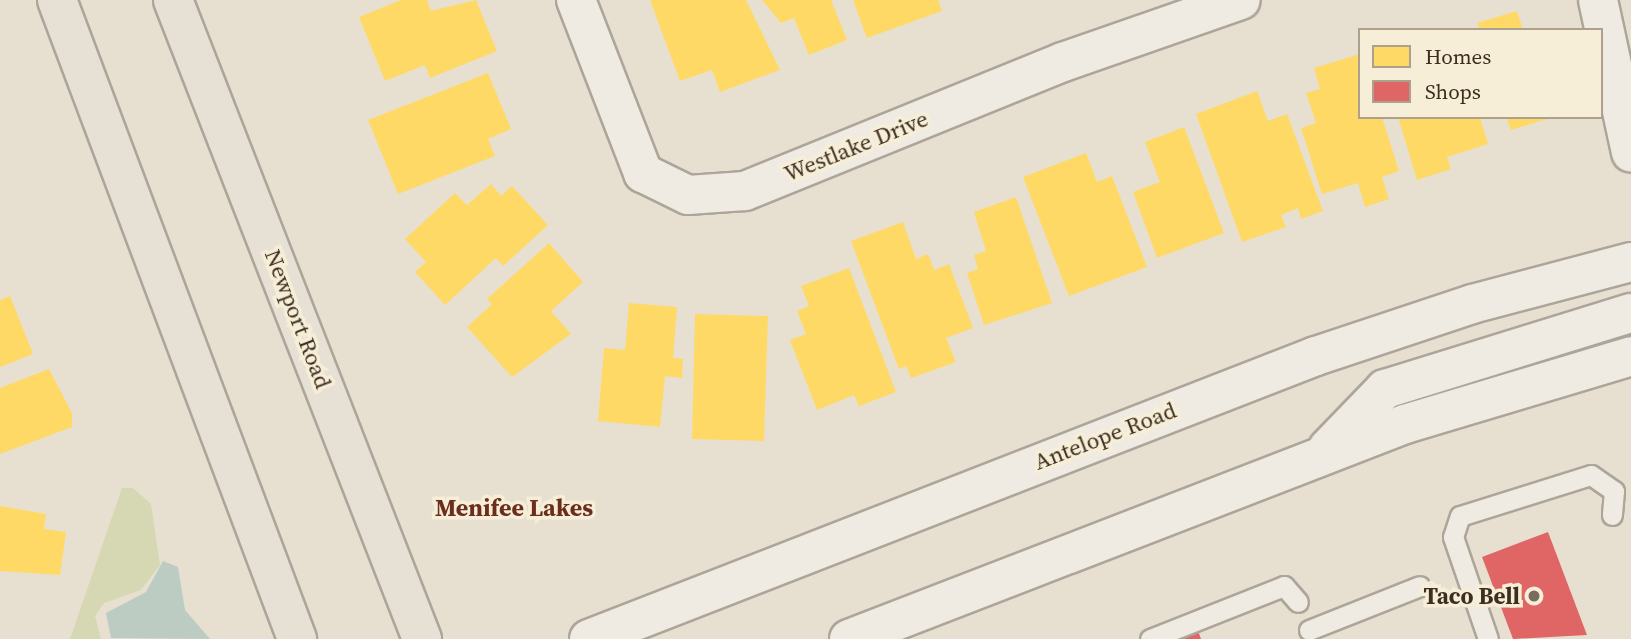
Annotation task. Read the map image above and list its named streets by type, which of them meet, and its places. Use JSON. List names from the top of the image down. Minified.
{"streets":{"main road":["Westlake Drive","Newport Road","Antelope Road"]},"districts":["Menifee Lakes"],"places":["Taco Bell"],"legend":["Homes","Shops"]}
